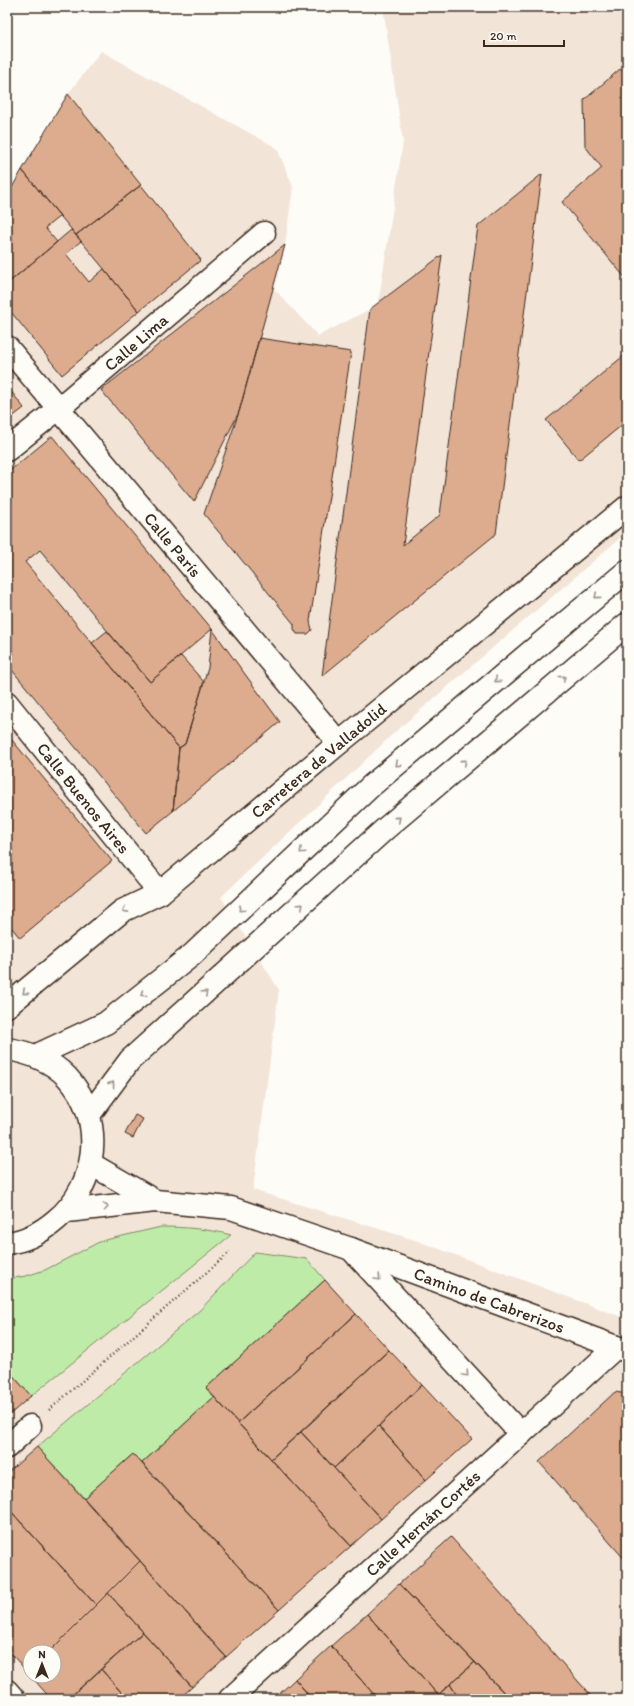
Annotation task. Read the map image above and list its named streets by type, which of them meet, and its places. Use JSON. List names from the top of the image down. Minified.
{"streets":{"main road":["Calle Lima","Calle París","Carretera de Valladolid","Calle Buenos Aires","Camino de Cabrerizos","Calle Hernán Cortés"]},"crossings":[["Calle Lima","Calle París"],["Calle París","Carretera de Valladolid"],["Carretera de Valladolid","Calle Buenos Aires"],["Camino de Cabrerizos","Calle Hernán Cortés"]],"scale_bar":"20 m","north":"top"}
